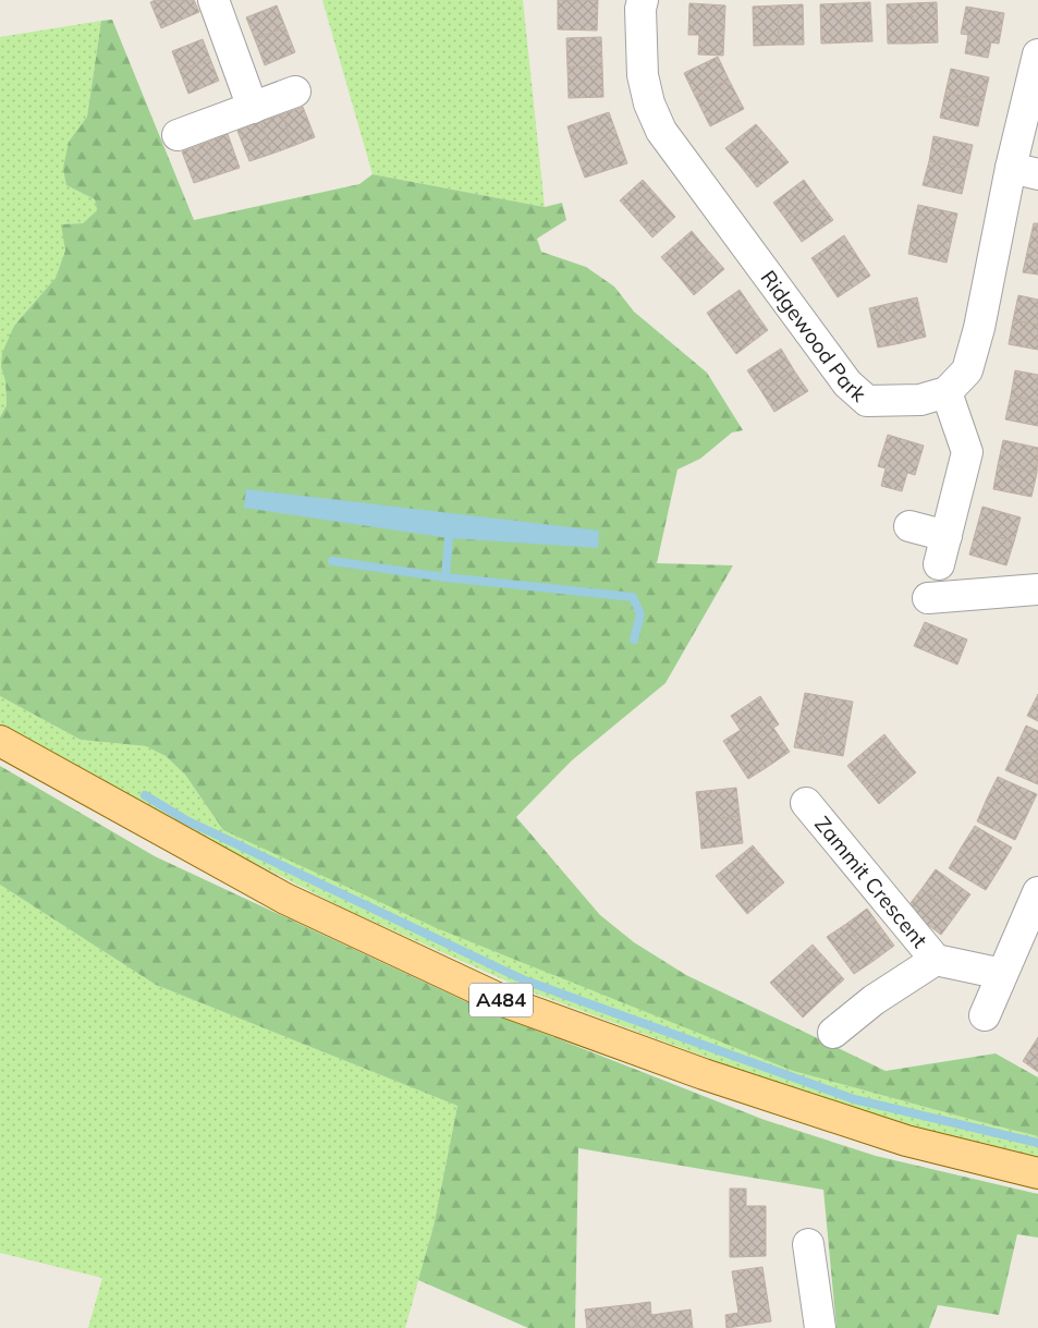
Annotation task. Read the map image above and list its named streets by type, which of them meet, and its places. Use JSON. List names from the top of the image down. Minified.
{"streets":{"main road":["A484"],"street":["Ridgewood Park","Zammit Crescent"]}}
